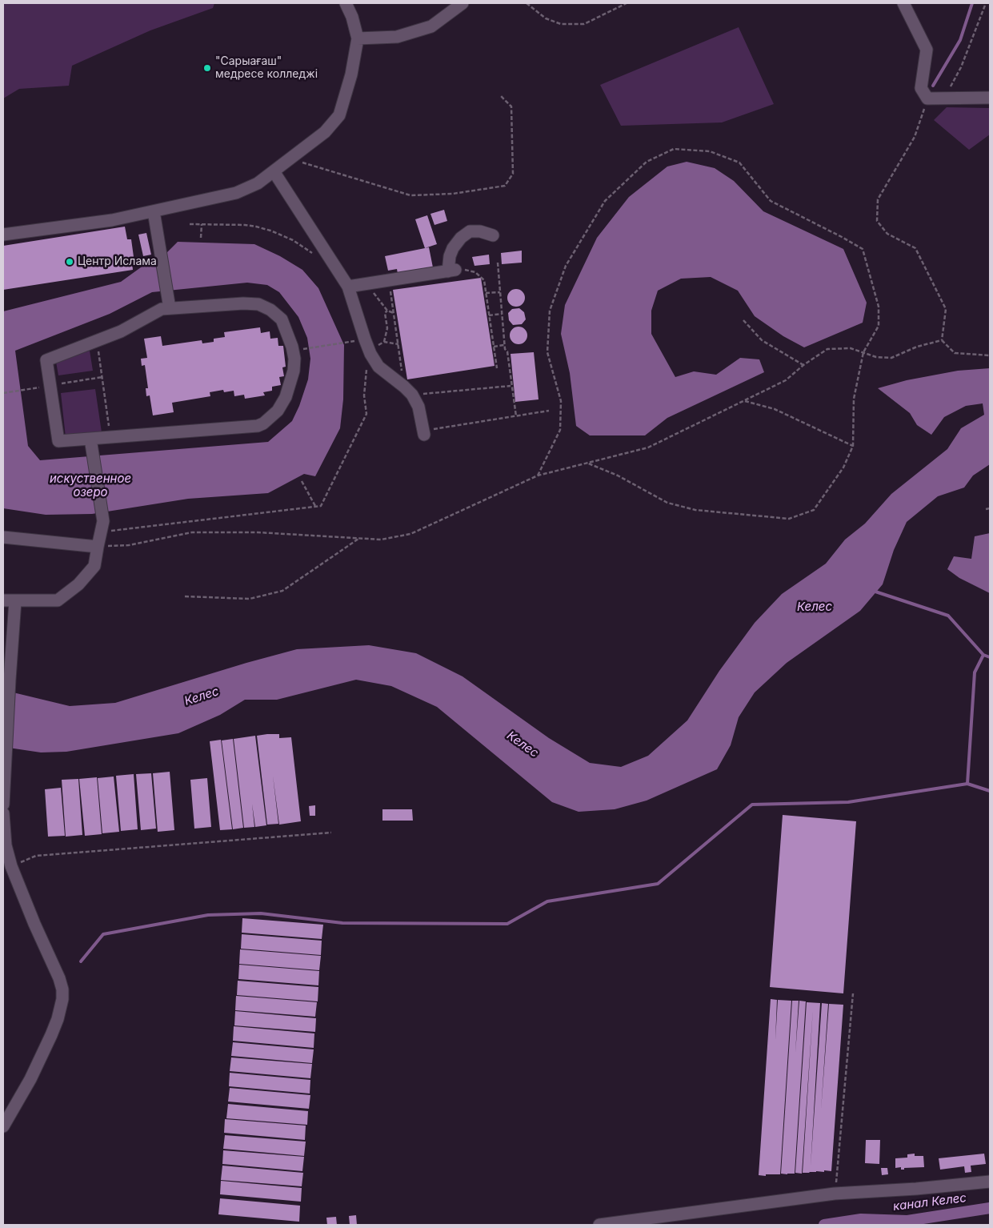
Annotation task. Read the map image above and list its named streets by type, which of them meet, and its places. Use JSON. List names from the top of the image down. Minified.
{"water":["искуственное озеро","Келес","канал Келес"],"places":["\"Сарыағаш\" медресе колледжі","Центр Ислама"]}
